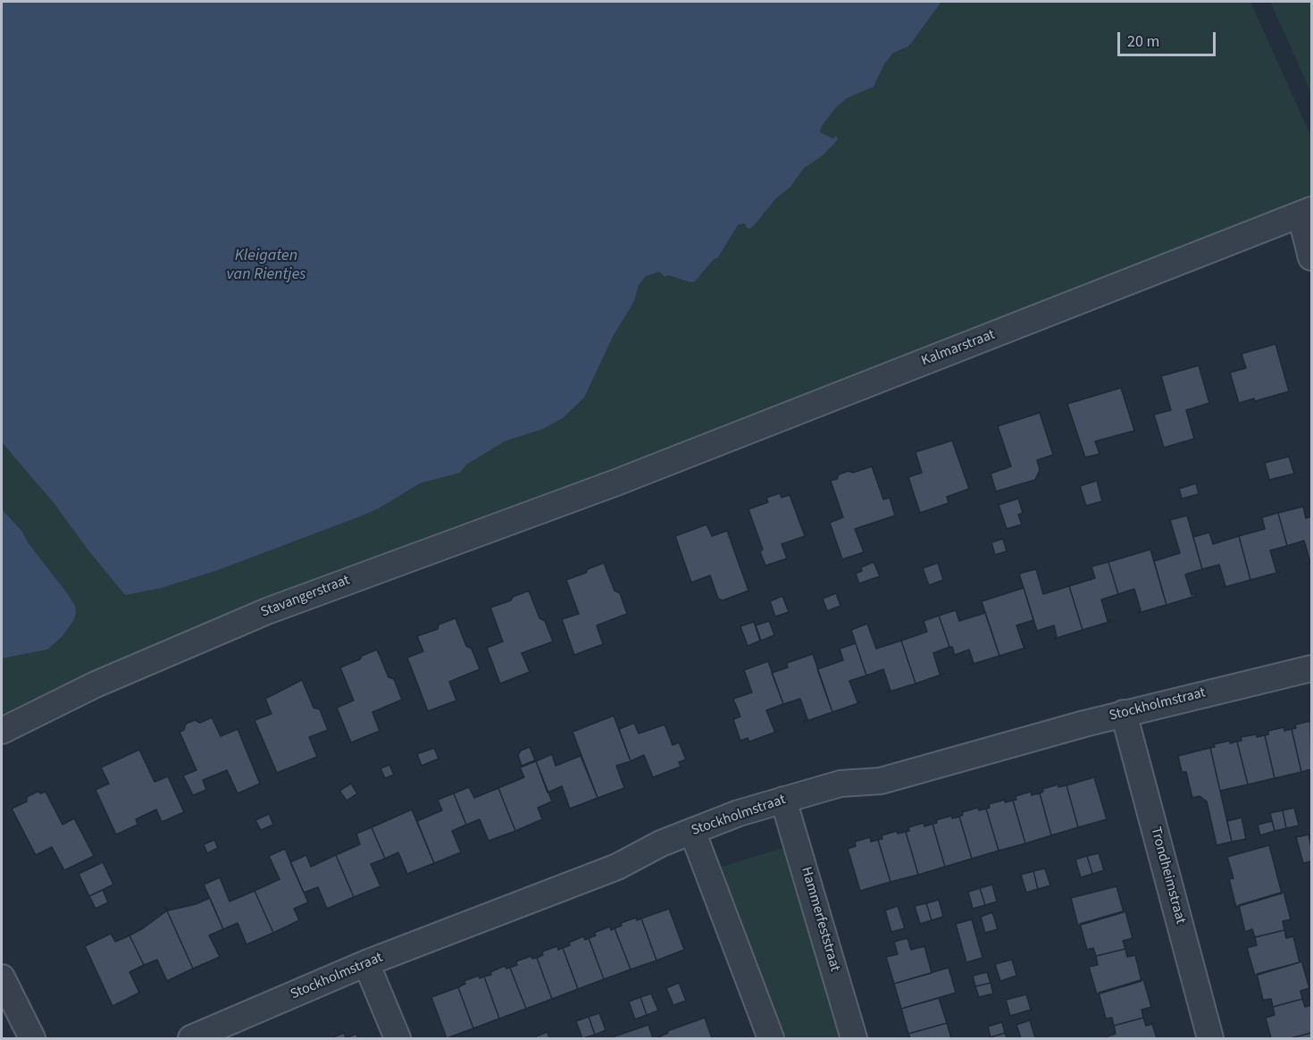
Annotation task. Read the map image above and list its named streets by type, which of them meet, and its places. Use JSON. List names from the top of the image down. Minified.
{"streets":{"street":["Kalmarstraat","Stavangerstraat","Stockholmstraat","Trondheimstraat","Hammerfeststraat"]},"crossings":[["Kalmarstraat","Stavangerstraat"],["Stockholmstraat","Trondheimstraat"],["Stockholmstraat","Hammerfeststraat"]],"water":["Kleigaten van Rientjes"],"scale_bar":"20 m"}
